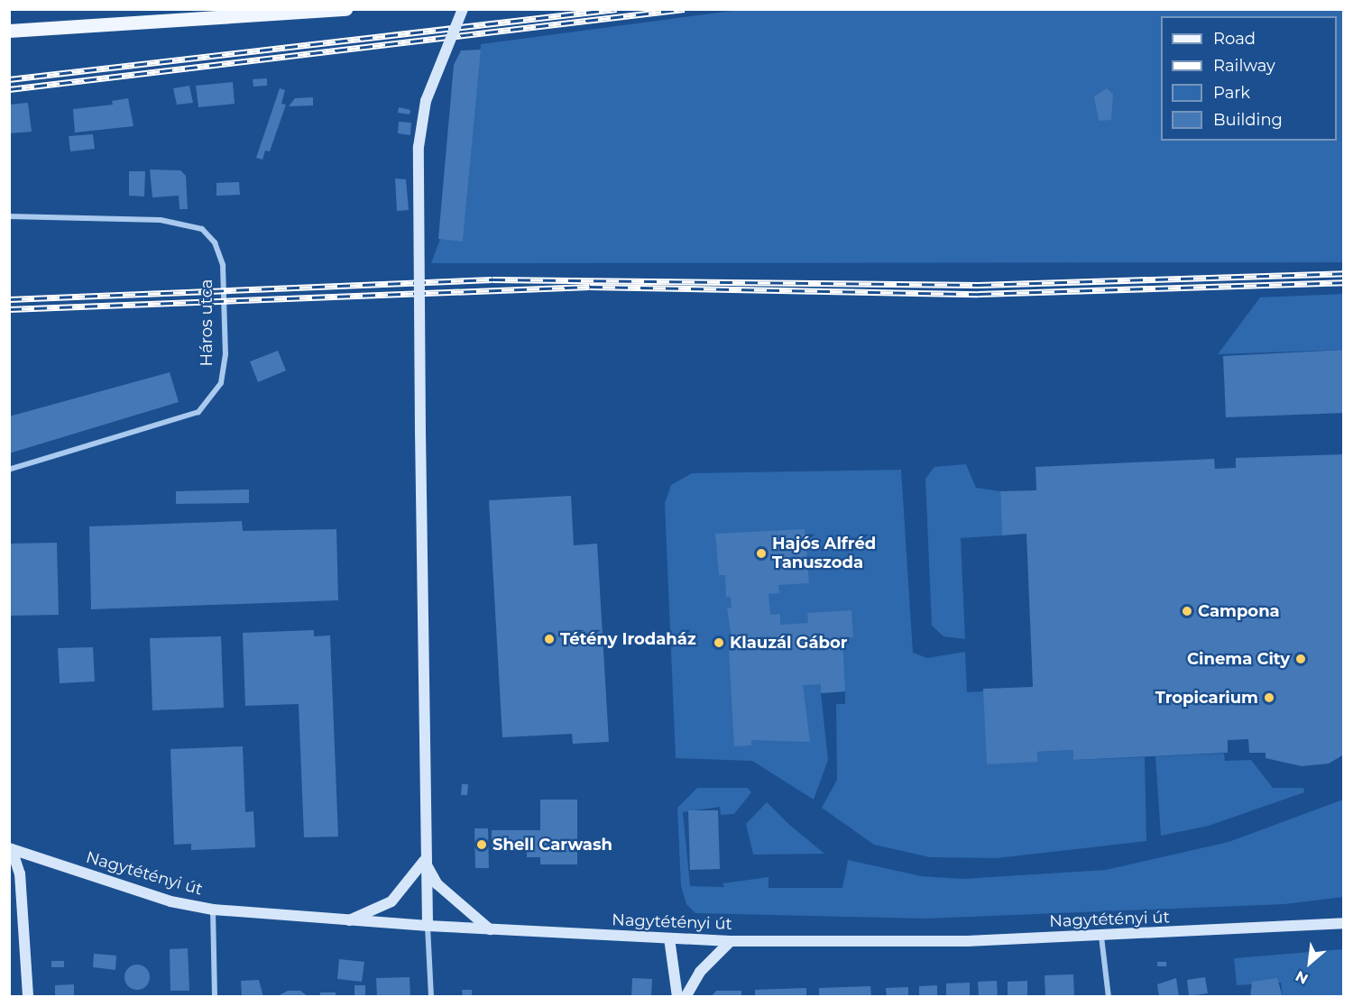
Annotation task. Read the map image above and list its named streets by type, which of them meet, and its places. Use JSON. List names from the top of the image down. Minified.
{"streets":{"main road":["Nagytétényi út"],"street":["Háros utca"]},"places":["Hajós Alfréd Tanuszoda","Campona","Tétény Irodaház","Klauzál Gábor","Cinema City","Tropicarium","Shell Carwash"],"legend":["Road","Railway","Park","Building"],"north":"bottom left"}
